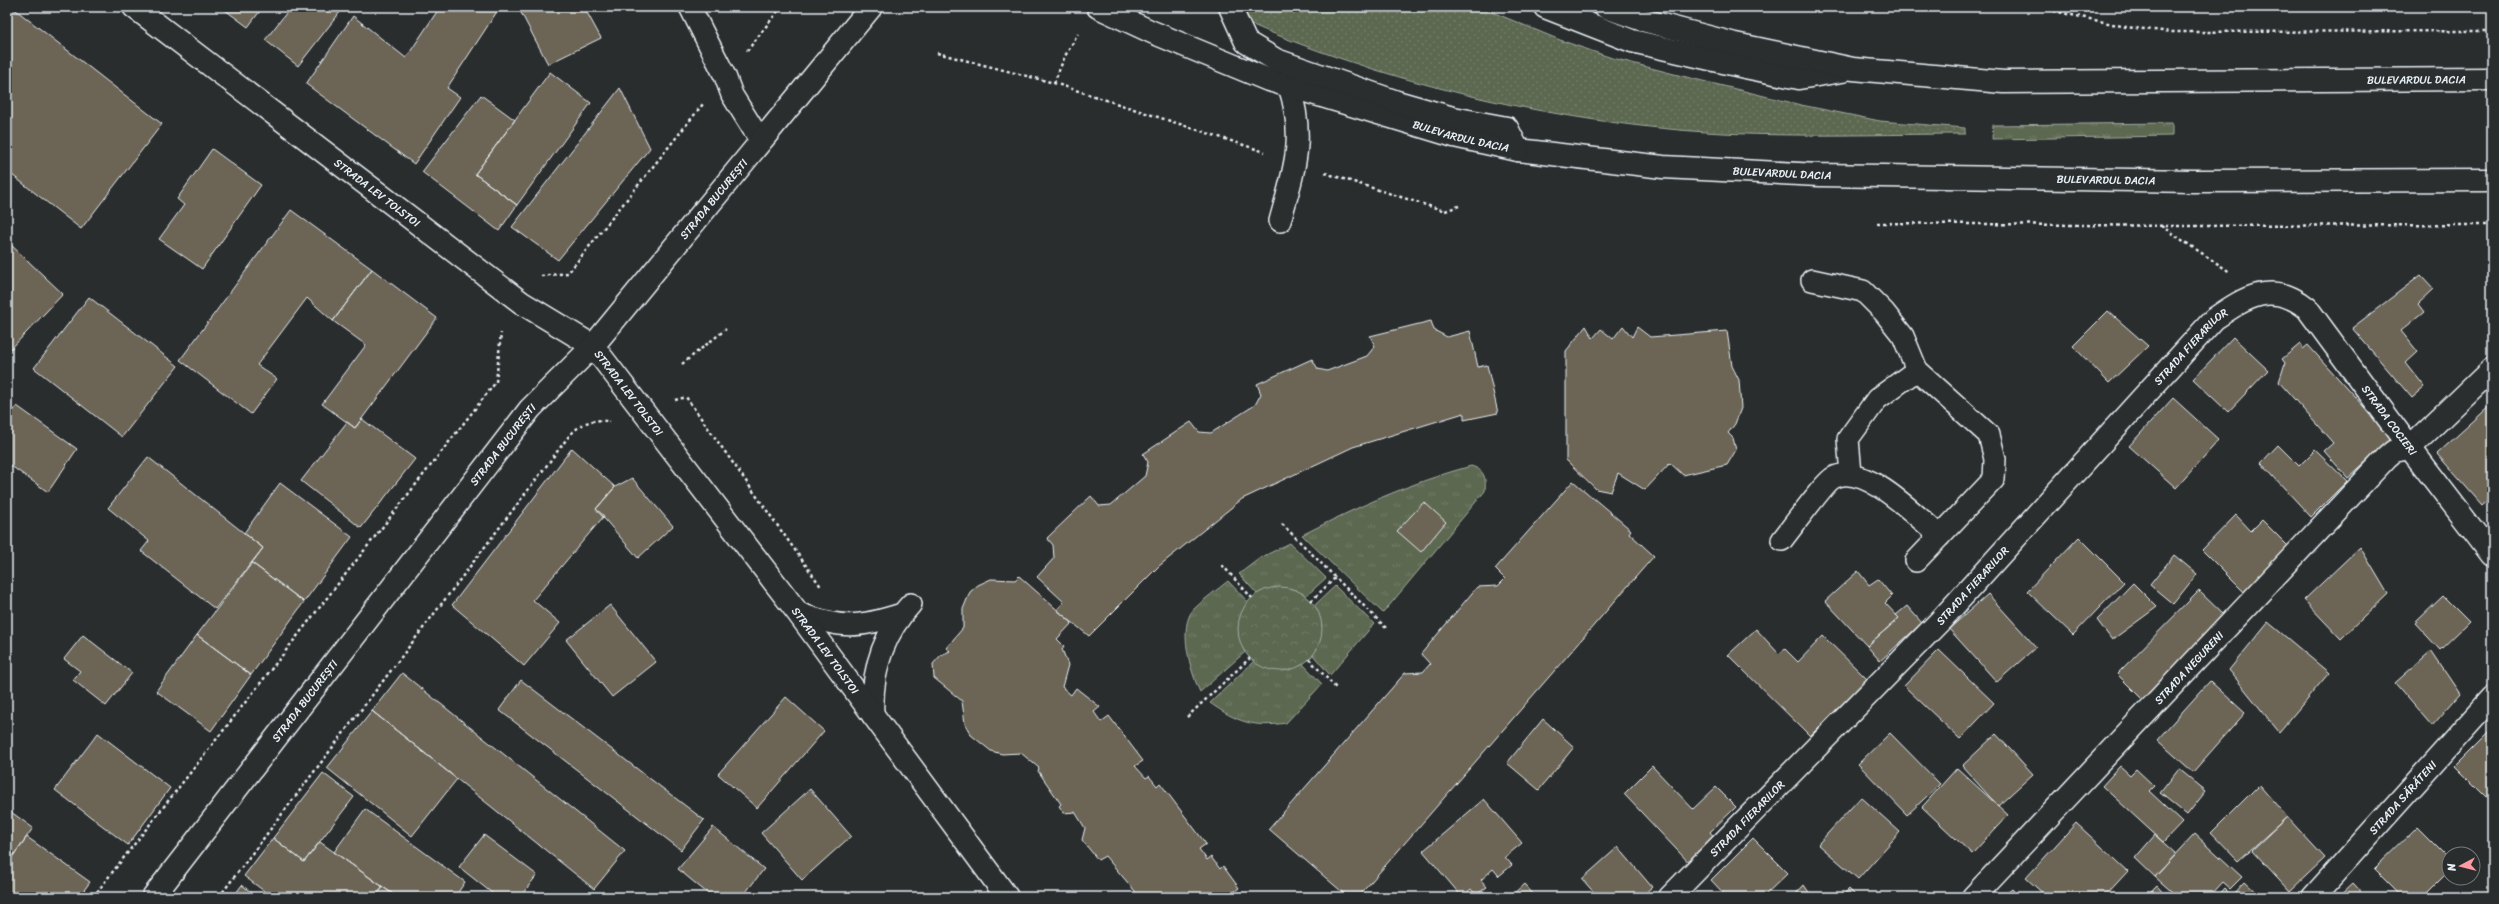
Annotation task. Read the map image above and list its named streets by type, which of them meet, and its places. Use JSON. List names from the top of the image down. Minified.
{"streets":{"main road":["BULEVARDUL DACIA","STRADA LEV TOLSTOI","STRADA BUCUREȘTI","STRADA FIERARILOR","STRADA COCIERI","STRADA NEGURENI","STRADA SĂRĂTENI"]},"crossings":[["STRADA LEV TOLSTOI","STRADA BUCUREȘTI"],["STRADA FIERARILOR","STRADA COCIERI"],["STRADA COCIERI","STRADA NEGURENI"]],"north":"left"}
